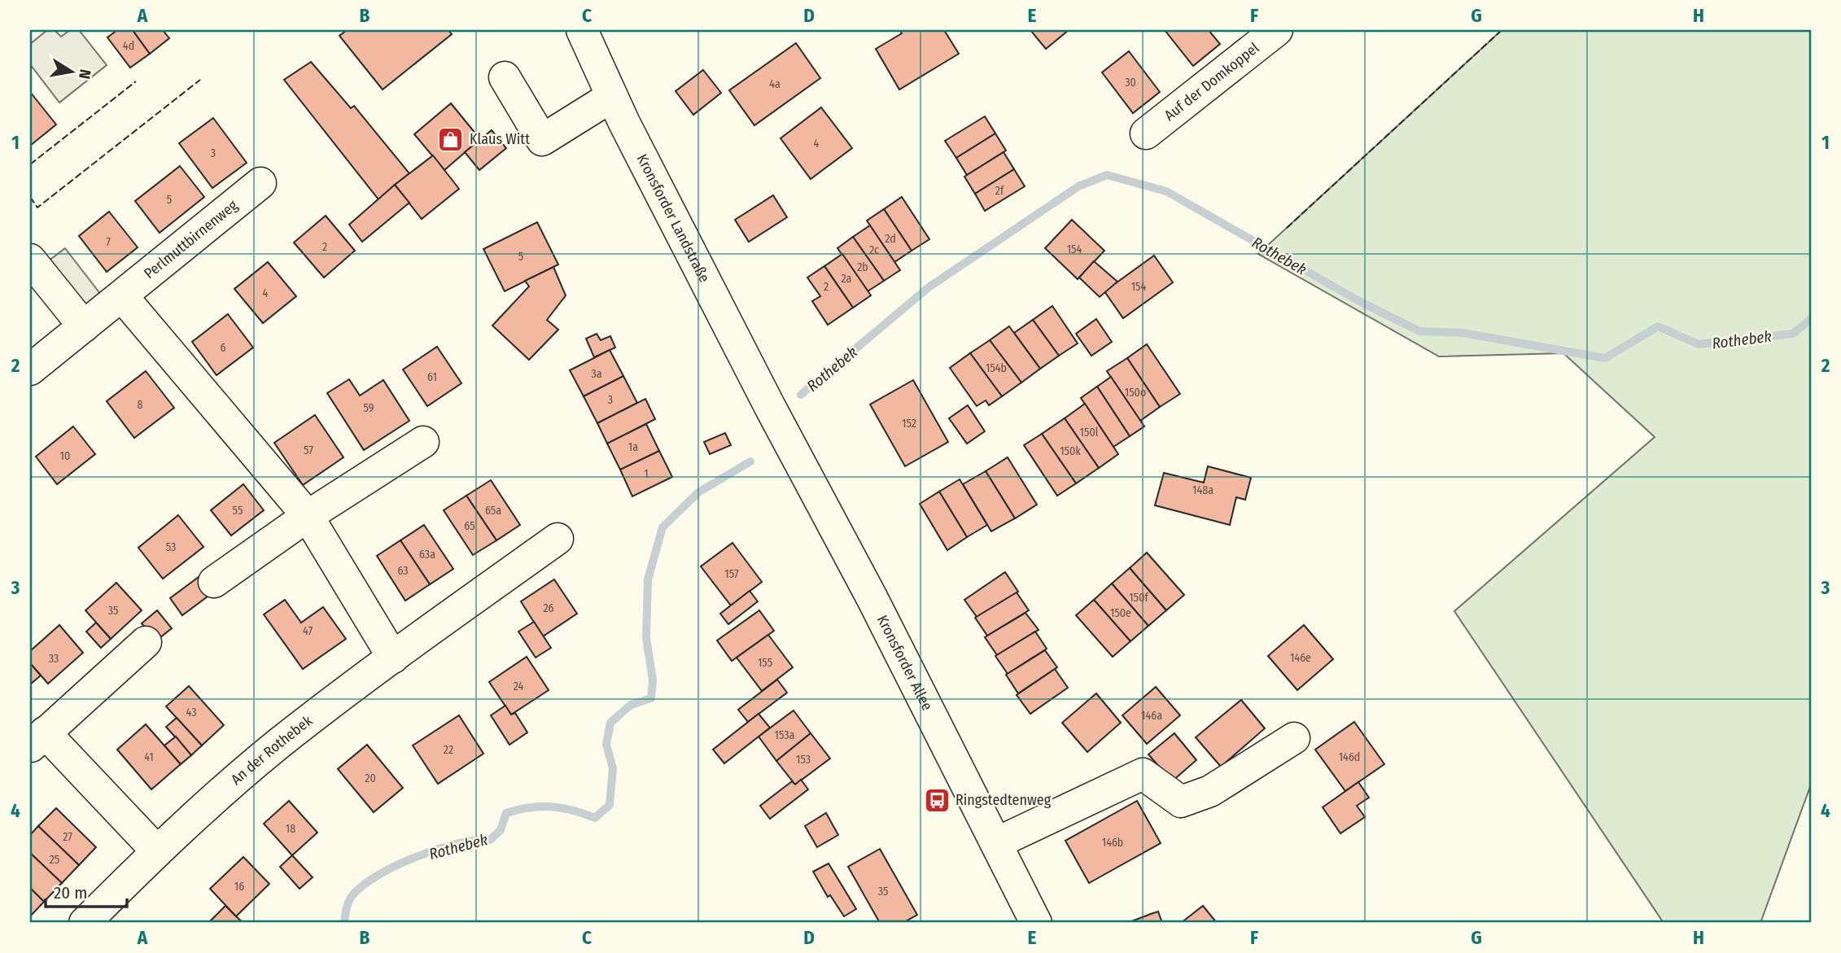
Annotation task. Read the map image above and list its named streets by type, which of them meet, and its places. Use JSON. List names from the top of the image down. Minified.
{"streets":{"street":["Auf der Domkoppel","Kronsforder Landstraße","Perlmuttbirnenweg","Kronsforder Allee","An der Rothebek"]},"crossings":[["Kronsforder Landstraße","Kronsforder Allee"]],"water":["Rothebek"],"places":{"shop":["Klaus Witt"],"bus stop":["Ringstedtenweg"]},"house_numbers":["4d","30","4a","4","3","2f","5","2d","7","2","154","2c","5","2b","2a","2","154","4","6","154b","3a","61","150o","3","8","59","152","150l","1a","57","150k","10","1","148a","55","65a","65","53","63a","63","157","150f","26","35","150e","47","146e","33","155","24","43","146a","153a","22","41","146d","153","20","18","27","146b","25","16","35"],"scale_bar":"20 m","north":"right","grid":{"columns":["A","B","C","D","E","F","G","H"],"rows":["1","2","3","4"]}}
